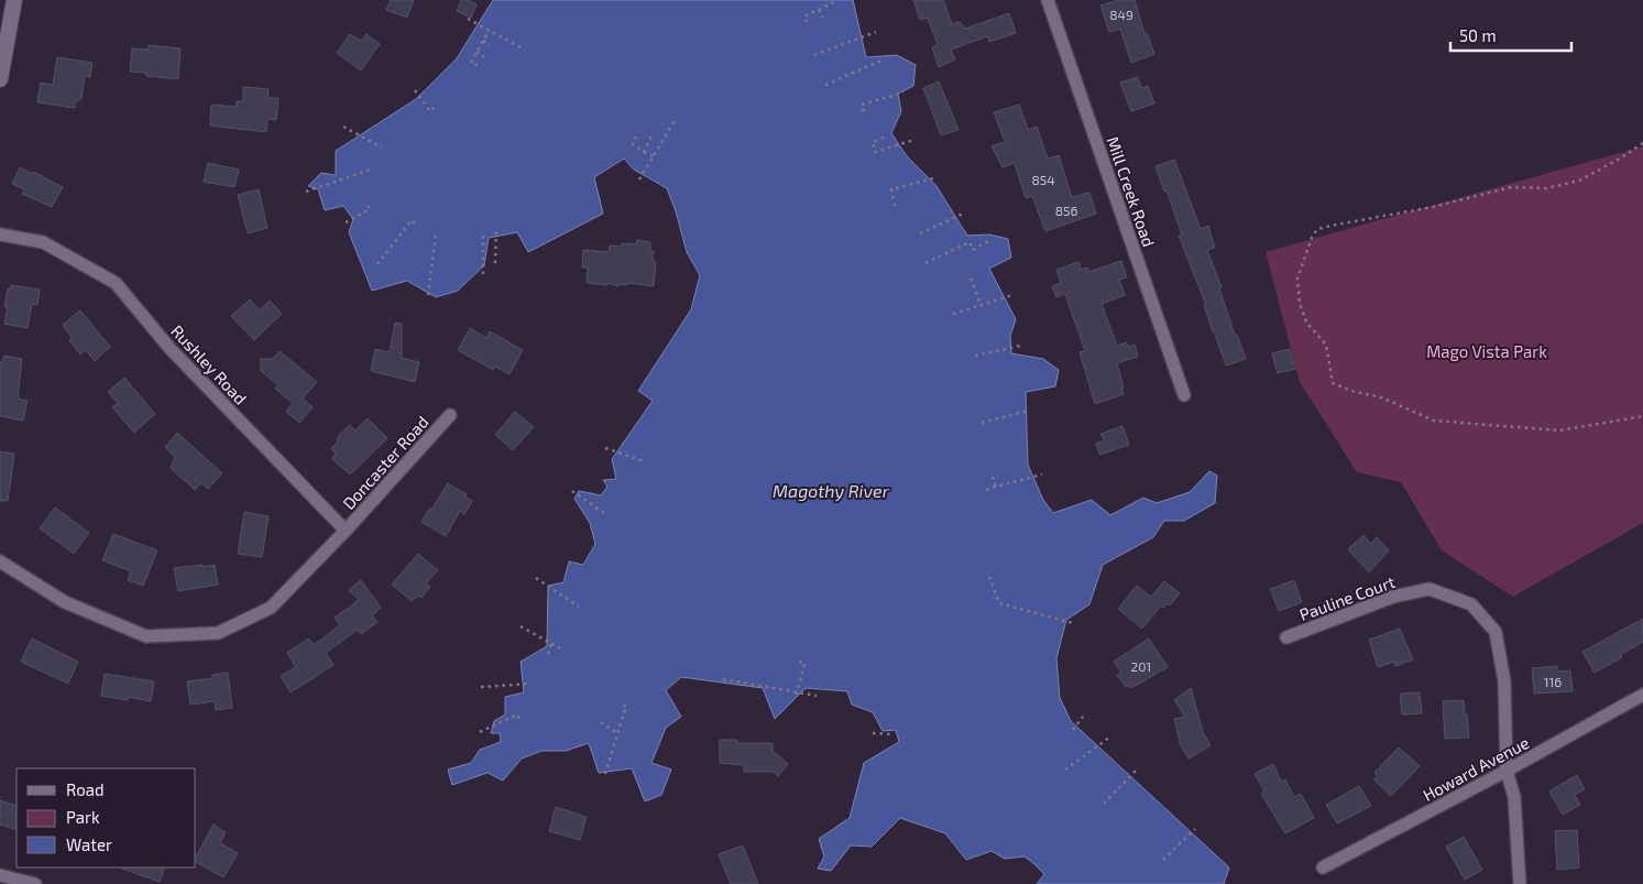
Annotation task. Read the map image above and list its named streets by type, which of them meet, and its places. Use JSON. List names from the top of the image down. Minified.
{"streets":{"street":["Mill Creek Road","Rushley Road","Doncaster Road","Pauline Court","Howard Avenue"]},"crossings":[["Rushley Road","Doncaster Road"],["Pauline Court","Howard Avenue"]],"water":["Magothy River"],"parks":["Mago Vista Park"],"house_numbers":["849","854","856","201","116"],"legend":["Road","Park","Water"],"scale_bar":"50 m"}
